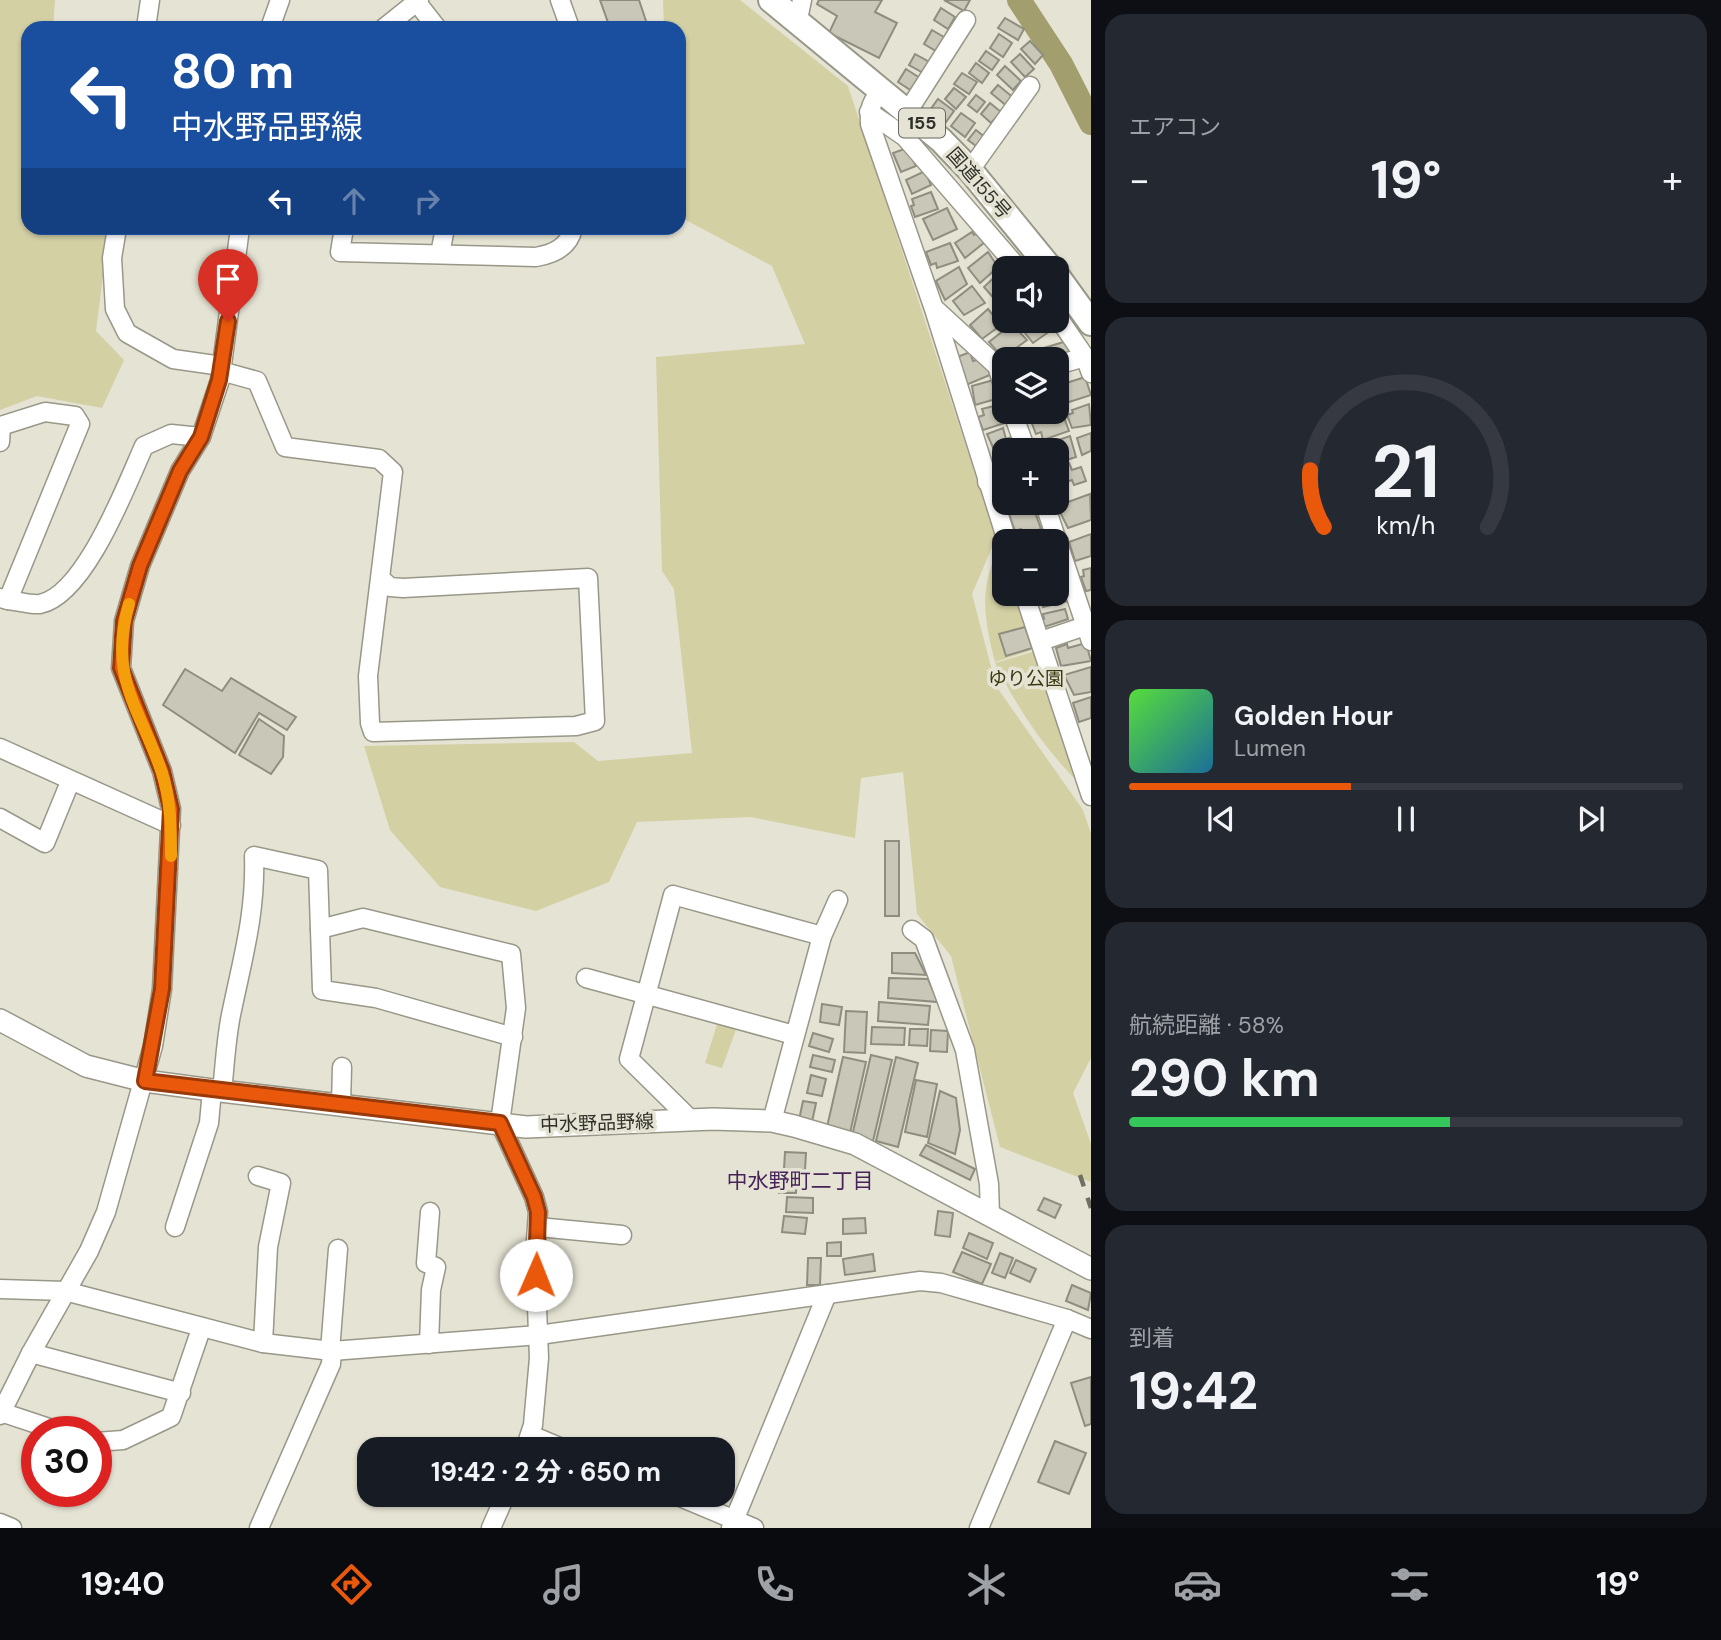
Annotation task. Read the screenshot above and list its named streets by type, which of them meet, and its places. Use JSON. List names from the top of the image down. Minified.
{"streets":{"highway":["155","国道155号"],"main road":["中水野品野線"]},"districts":["中水野町二丁目"],"parks":["ゆり公園"],"page":{"tile":["エアコン",["航続距離 · 58%","290 km"],["到着","19:42"]],"turn":["80 m","中水野品野線"],"heat":["−","19°","+"],"map_buttons":["+","−"],"song":["Golden Hour","Lumen"],"limit":"30","trip":"19:42 · 2 分 · 650 m","tabs":["19:40","19°"],"gauge":["21","km/h"]}}
